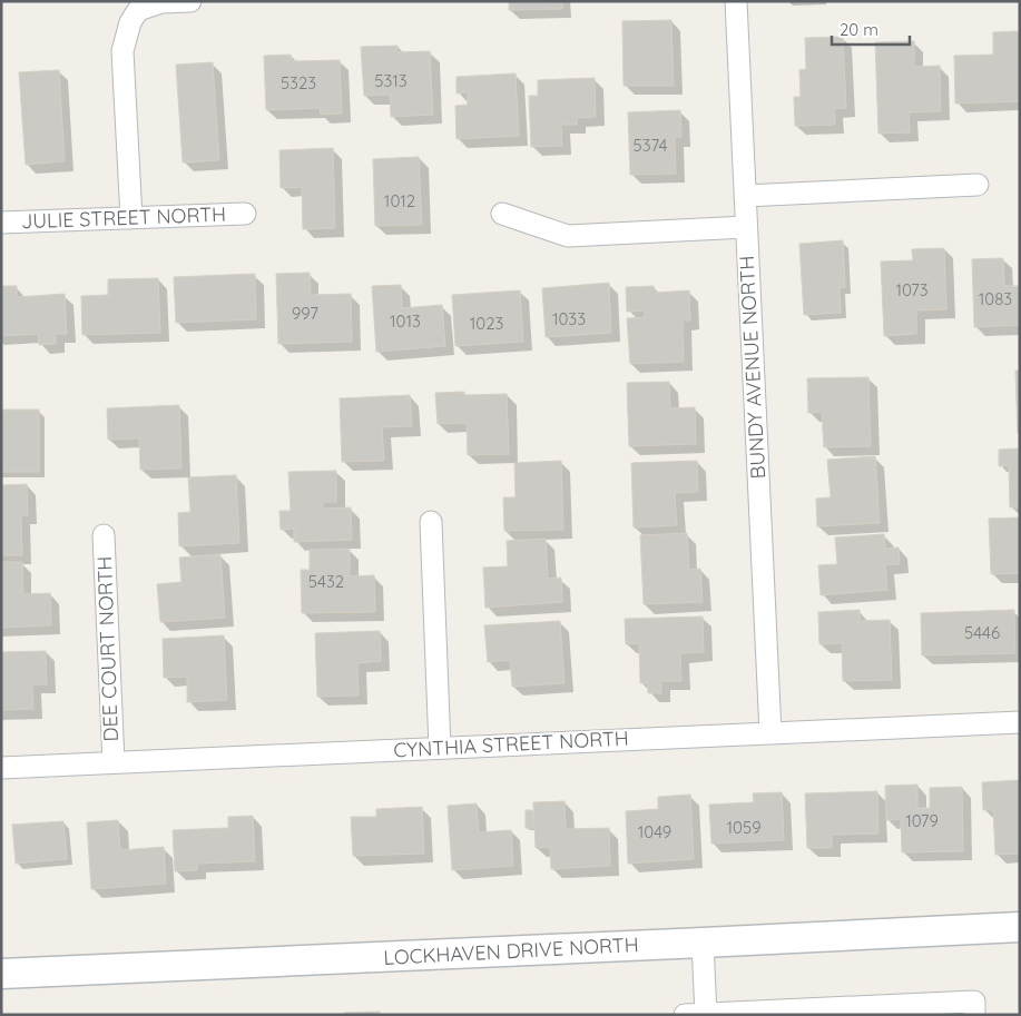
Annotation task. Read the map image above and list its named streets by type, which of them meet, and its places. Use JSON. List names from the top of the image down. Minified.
{"streets":{"street":["JULIE STREET NORTH","BUNDY AVENUE NORTH","DEE COURT NORTH","CYNTHIA STREET NORTH","LOCKHAVEN DRIVE NORTH"]},"crossings":[["BUNDY AVENUE NORTH","CYNTHIA STREET NORTH"],["DEE COURT NORTH","CYNTHIA STREET NORTH"]],"house_numbers":["5313","5323","5374","1012","1073","1083","997","1033","1013","1023","5432","5446","1079","1059","1049"],"scale_bar":"20 m"}
